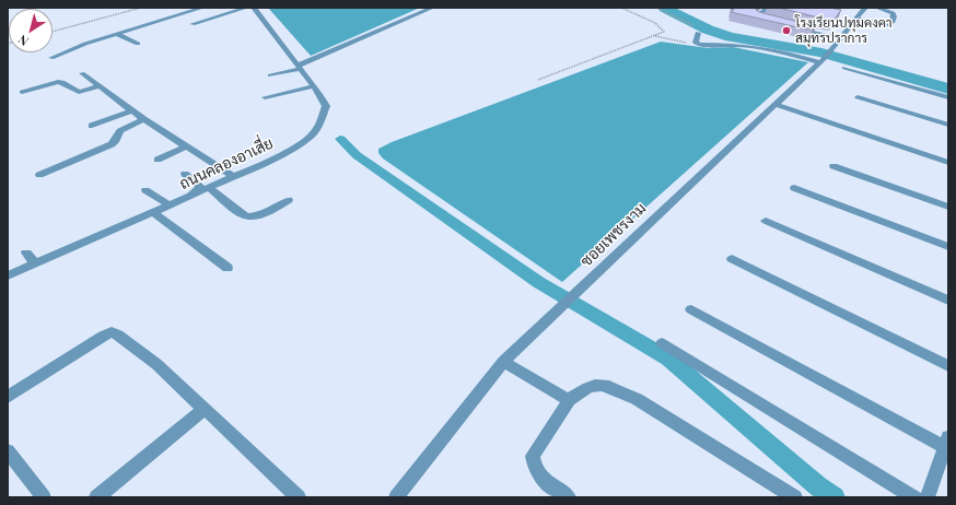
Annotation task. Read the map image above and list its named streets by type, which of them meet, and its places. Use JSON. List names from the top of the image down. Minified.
{"streets":{"street":["ถนนคลองอาเสี่ย","ซอยเพชรงาม"]},"places":["โรงเรียนปทุมคงคา สมุทรปราการ"],"north":"bottom left"}
